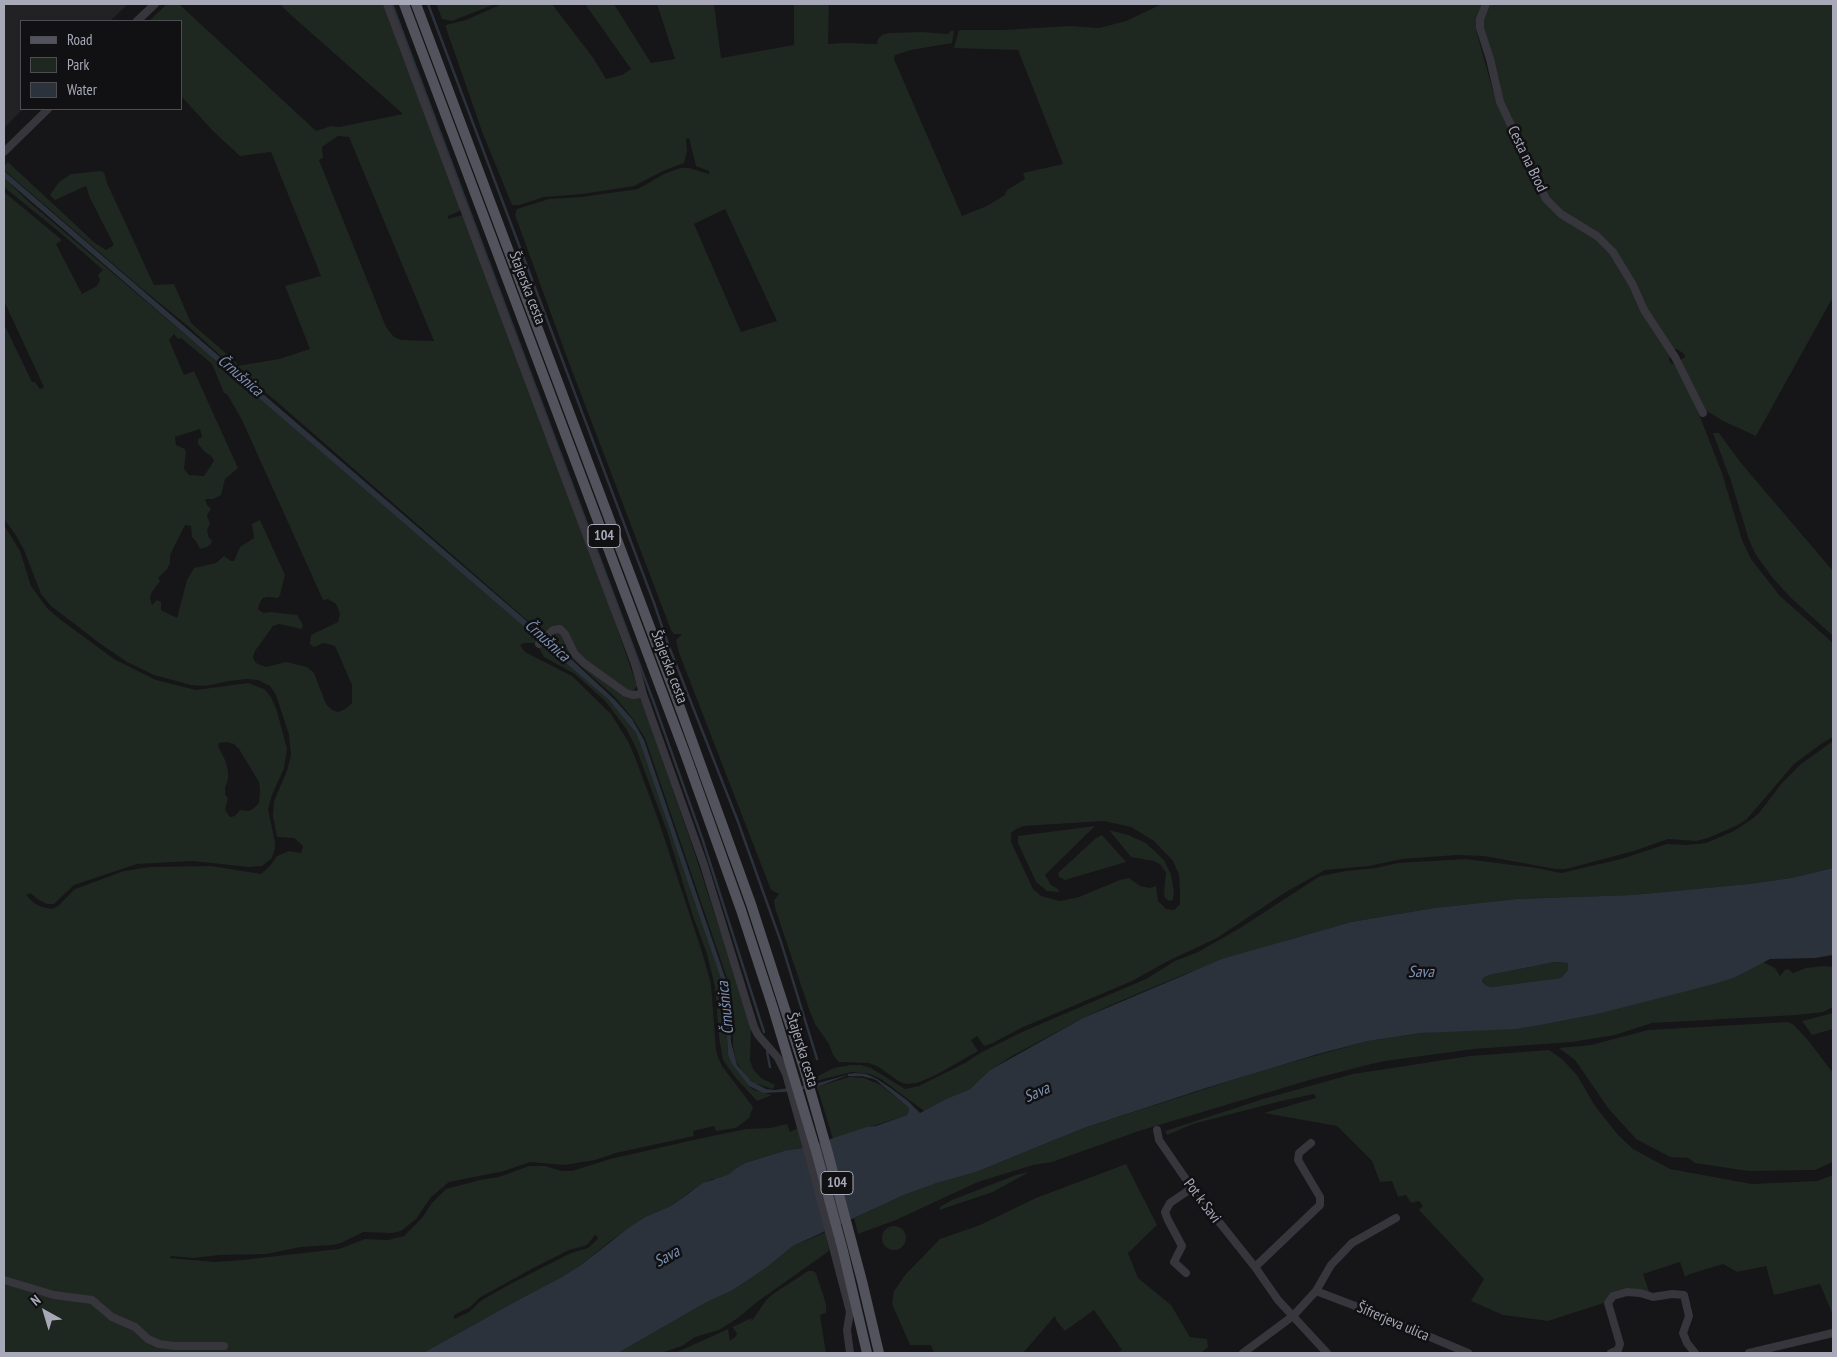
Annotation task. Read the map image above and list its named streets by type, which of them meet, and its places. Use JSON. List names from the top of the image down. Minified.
{"streets":{"main road":["Štajerska cesta","104"],"street":["Cesta na Brod","Pot k Savi","Šifrerjeva ulica"]},"water":["Črnušnica","Sava"],"legend":["Road","Park","Water"],"north":"top left"}
